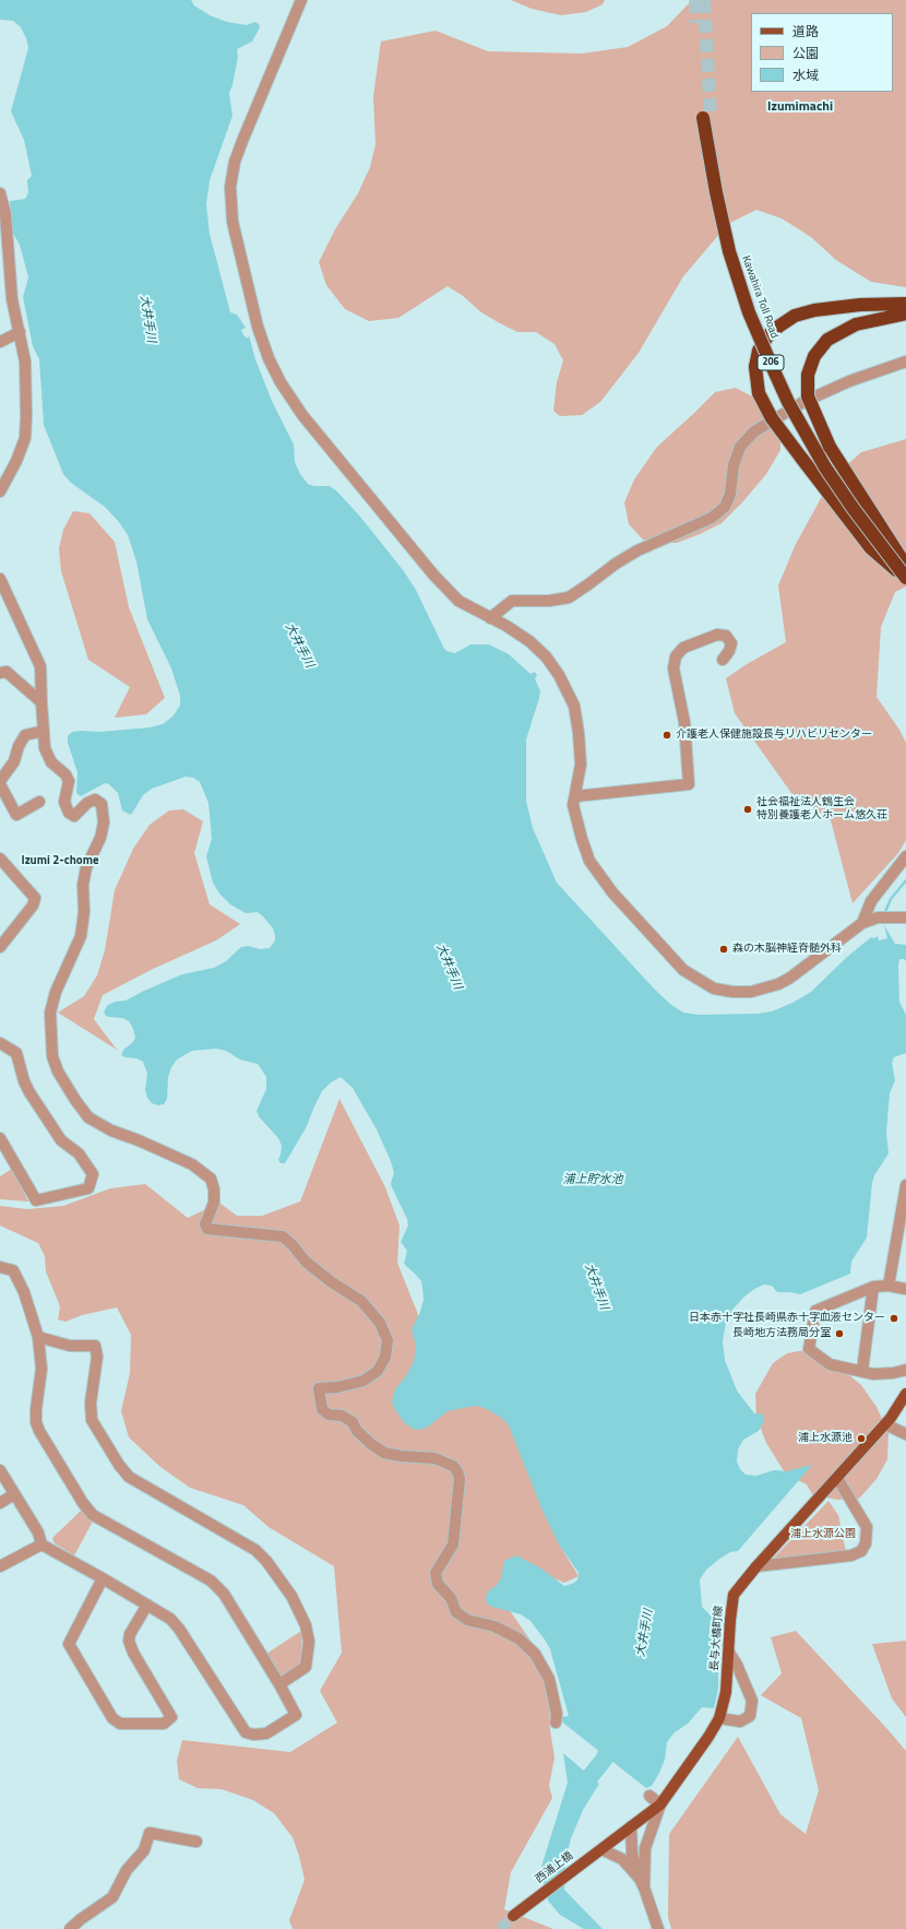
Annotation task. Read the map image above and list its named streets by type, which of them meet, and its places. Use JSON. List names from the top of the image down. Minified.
{"streets":{"highway":["Kawahira Toll Road","206"],"main road":["長与大橋町線","西浦上橋"]},"crossings":[["長与大橋町線","西浦上橋"]],"districts":["Izumimachi","Izumi 2-chome"],"water":["大井手川","浦上貯水池"],"parks":["浦上水源公園"],"places":["介護老人保健施設長与リハビリセンター","社会福祉法人鶴生会 特別養護老人ホーム悠久荘","森の木脳神経脊髄外科","日本赤十字社長崎県赤十字血液センター","長崎地方法務局分室","浦上水源池"],"legend":["道路","公園","水域"]}
